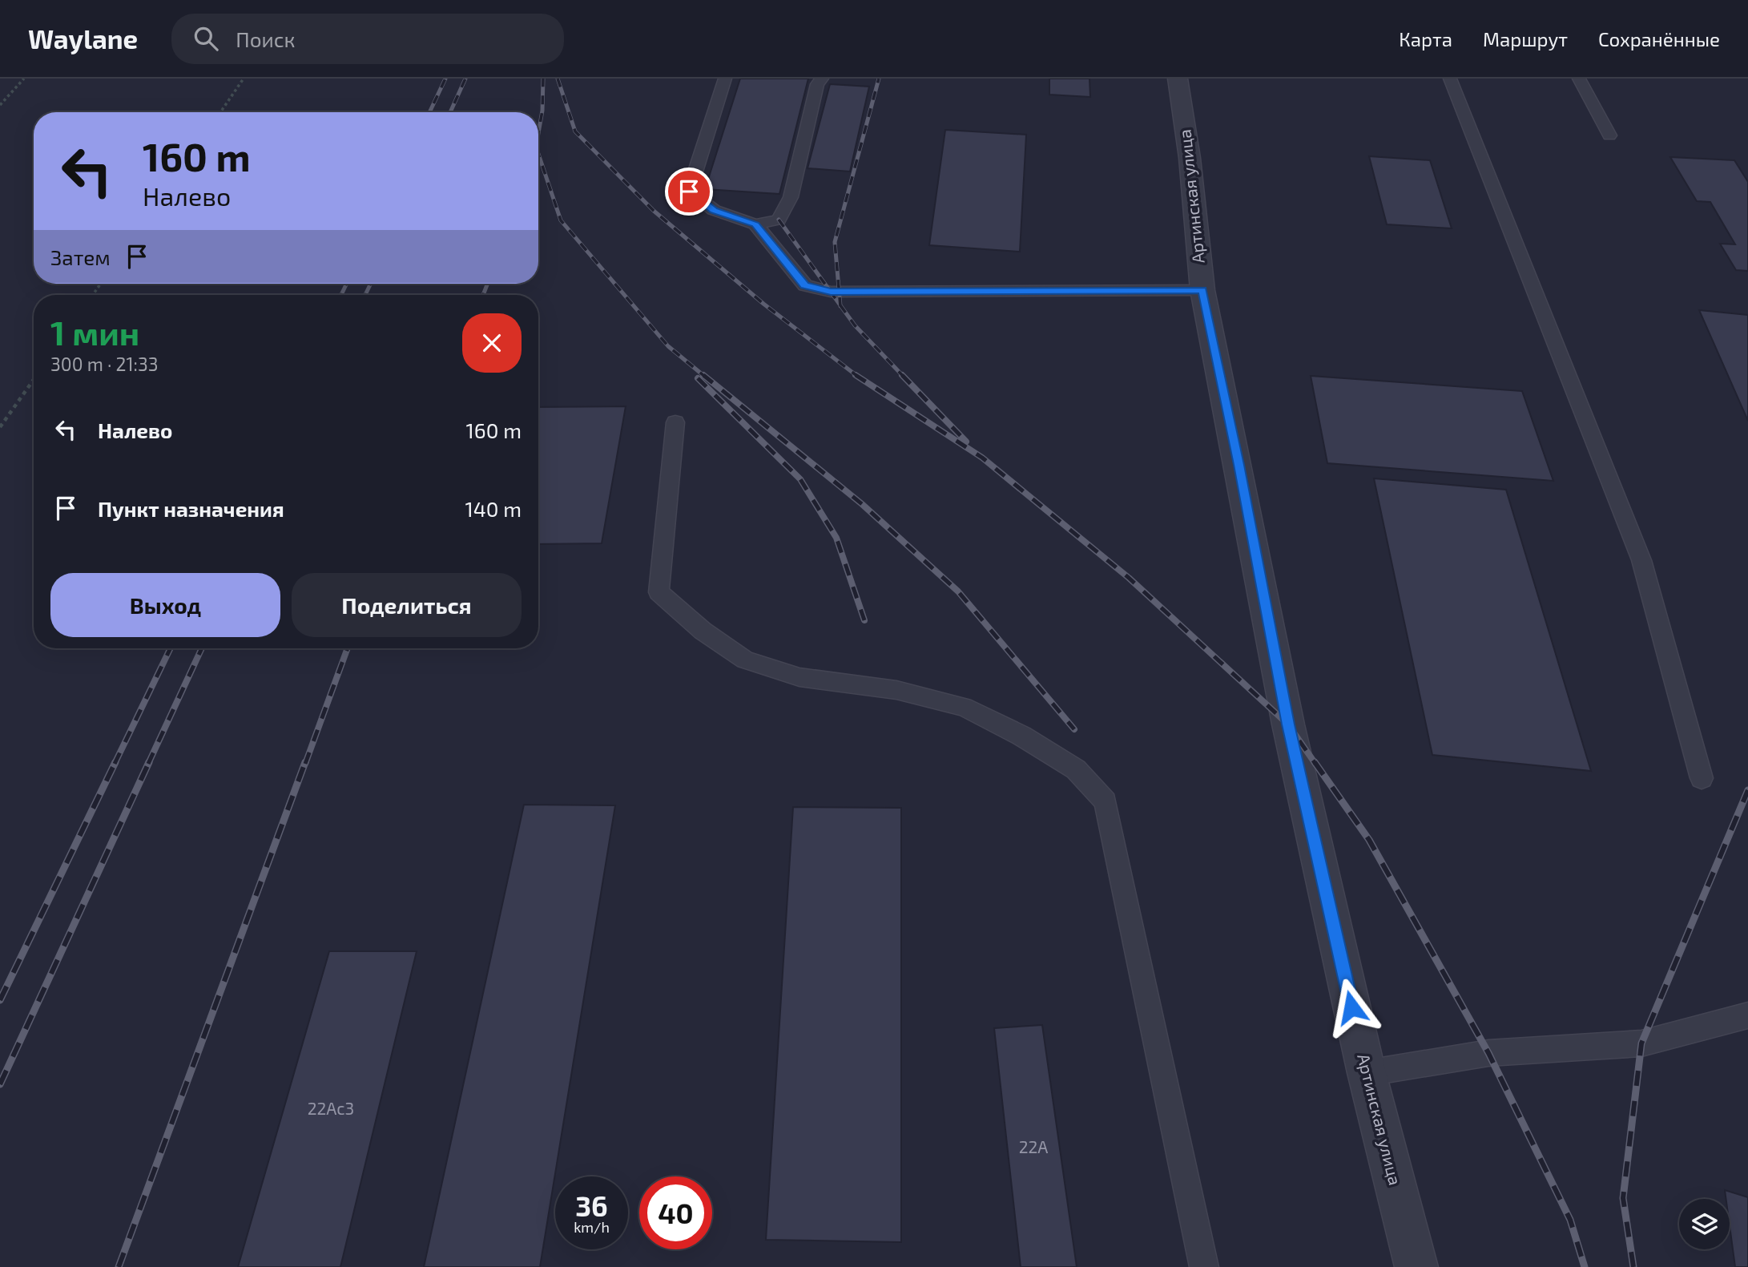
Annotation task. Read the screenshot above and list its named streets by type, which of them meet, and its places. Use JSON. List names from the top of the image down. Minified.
{"streets":{"street":["Артинская улица"]},"house_numbers":["22Ас3","22А"],"page":{"header":"Waylane","search":"Поиск","nav":["Карта","Маршрут","Сохранённые"],"turn":["160 m","Налево"],"then":"Затем","heading":["1 мин","300 m · 21:33"],"list":[{"name":"Налево","value":"160 m"},{"name":"Пункт назначения","value":"140 m"}],"buttons":["Выход","Поделиться"],"speed":"36 km/h","limit":"40"}}
